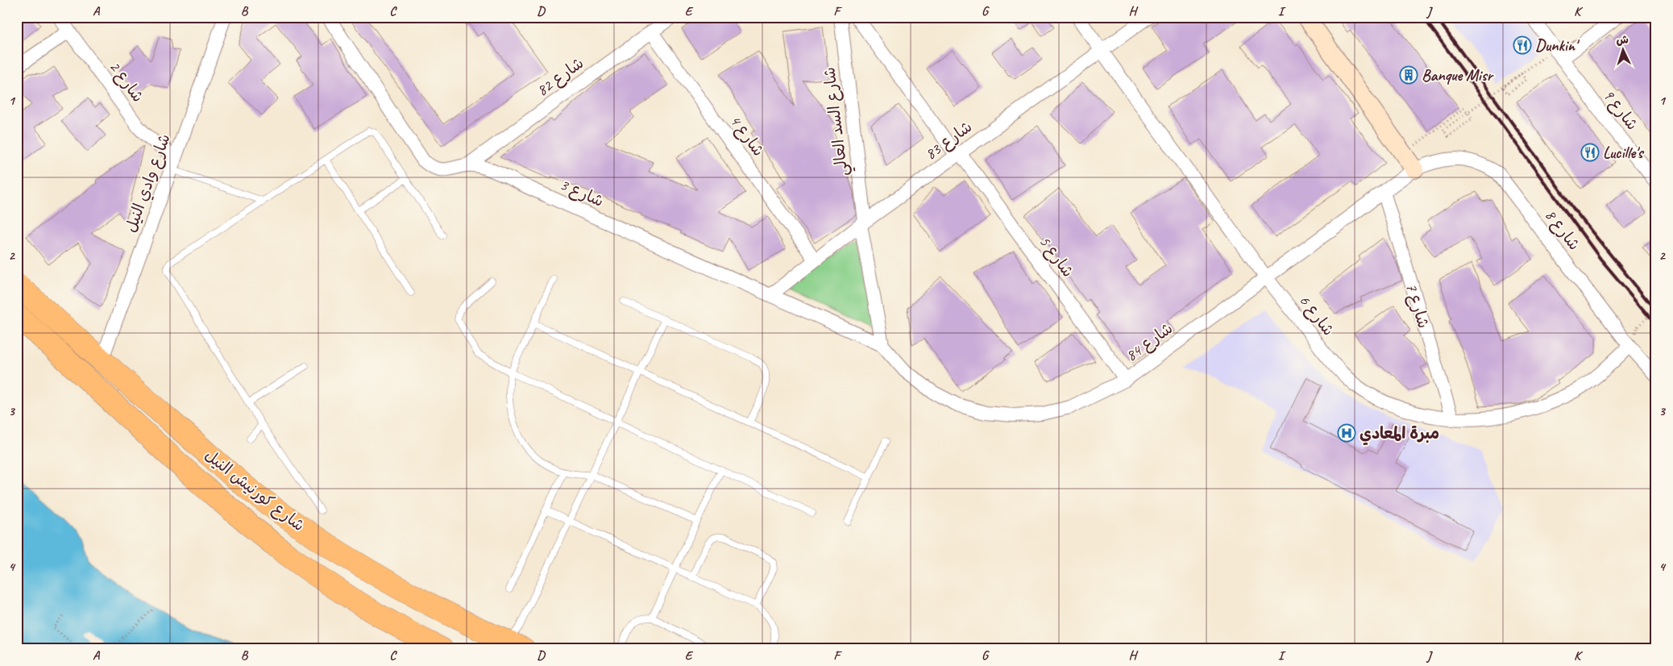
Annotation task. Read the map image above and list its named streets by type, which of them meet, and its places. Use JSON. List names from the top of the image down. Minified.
{"streets":{"highway":["شارع كورنيش النيل"],"street":["شارع 82","شارع 2","شارع 9","شارع السد العالي","شارع 4","شارع 83","شارع وادي النيل","شارع 3","شارع 8","شارع 5","شارع 7","شارع 6","شارع 84"]},"crossings":[["شارع 82","شارع 4"],["شارع 82","شارع 3"],["شارع 2","شارع وادي النيل"],["شارع السد العالي","شارع 83"],["شارع السد العالي","شارع 3"],["شارع السد العالي","شارع 84"],["شارع 4","شارع 83"],["شارع 83","شارع 3"],["شارع 83","شارع 5"],["شارع 83","شارع 6"],["شارع وادي النيل","شارع كورنيش النيل"],["شارع 3","شارع 84"],["شارع 8","شارع 6"],["شارع 8","شارع 84"],["شارع 5","شارع 84"],["شارع 7","شارع 6"],["شارع 7","شارع 84"],["شارع 6","شارع 84"]],"places":{"restaurant":["Dunkin'","Lucille's"],"building":["Banque Misr"],"hospital":["مبرة المعادي"]},"north":"top","grid":{"columns":["A","B","C","D","E","F","G","H","I","J","K"],"rows":["1","2","3","4"]}}
